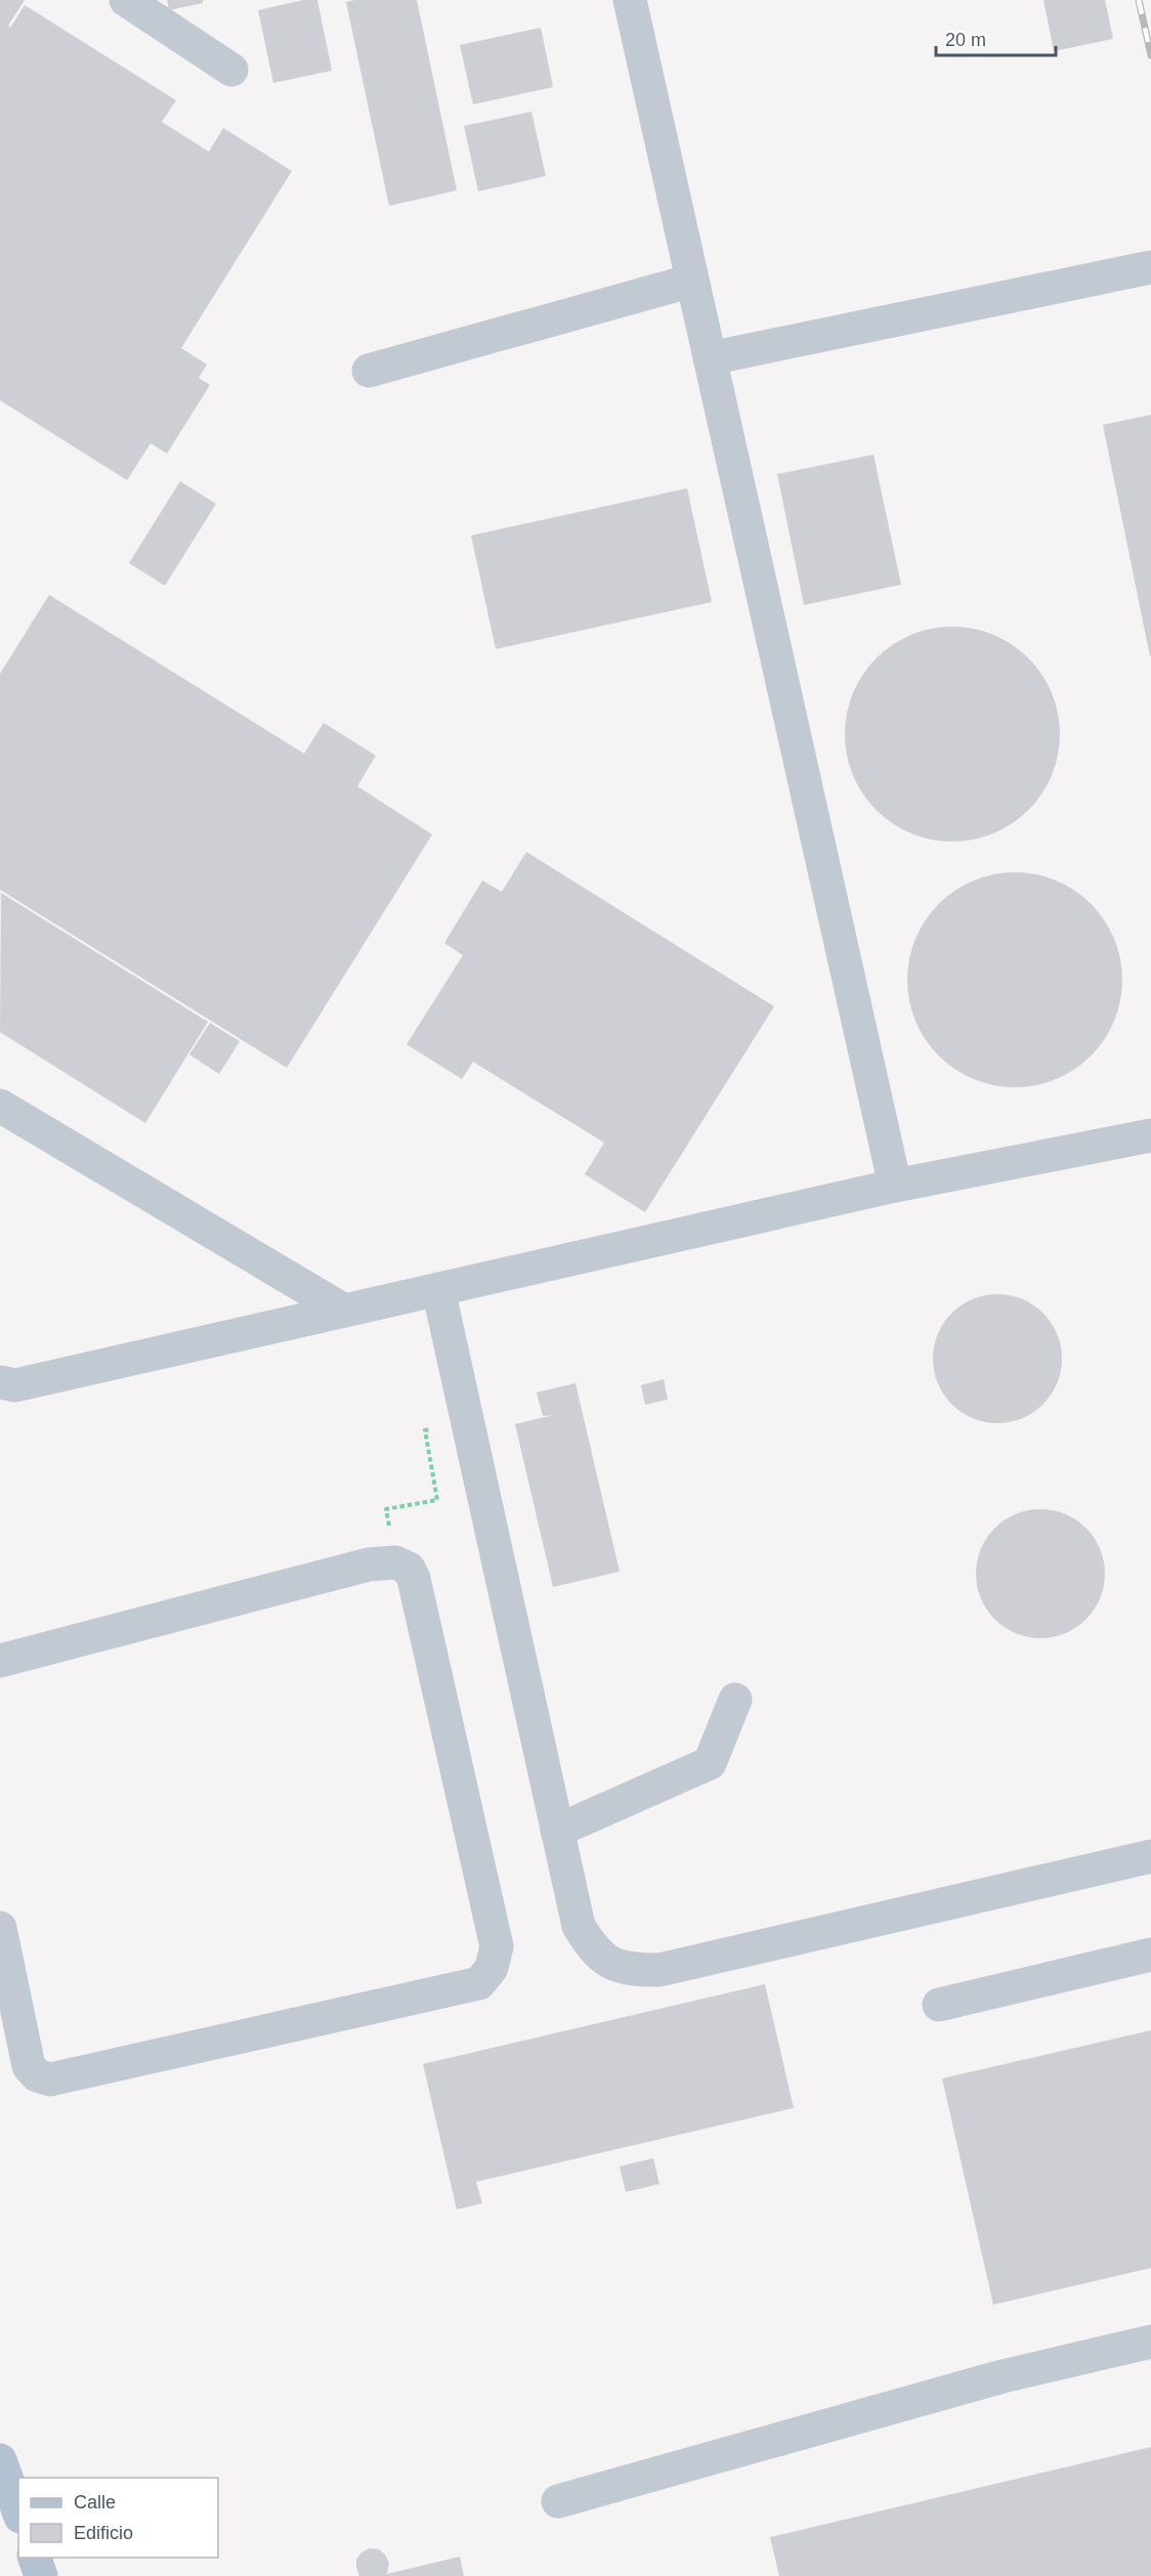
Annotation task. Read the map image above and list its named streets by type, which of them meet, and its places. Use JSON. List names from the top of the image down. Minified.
{"legend":["Calle","Edificio"],"scale_bar":"20 m"}
